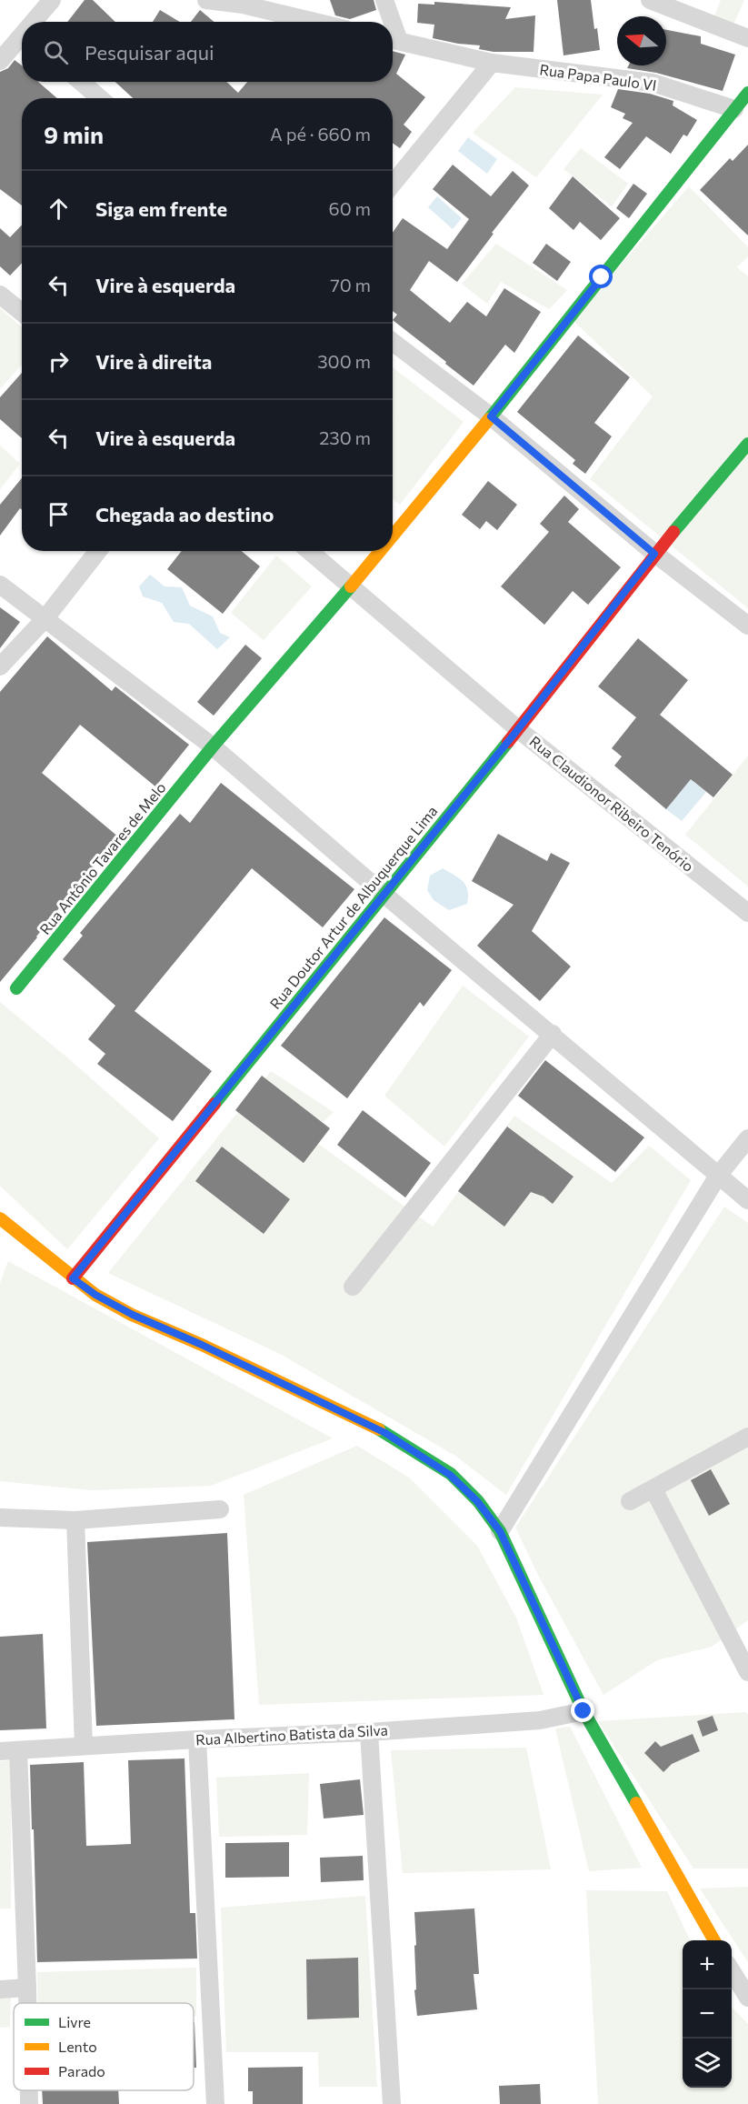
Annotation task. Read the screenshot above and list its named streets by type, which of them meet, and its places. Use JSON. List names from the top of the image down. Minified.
{"streets":{"street":["Rua Papa Paulo VI","Rua Claudionor Ribeiro Tenório","Rua Antônio Tavares de Melo","Rua Doutor Artur de Albuquerque Lima","Rua Albertino Batista da Silva"]},"crossings":[["Rua Papa Paulo VI","Rua Antônio Tavares de Melo"],["Rua Claudionor Ribeiro Tenório","Rua Antônio Tavares de Melo"],["Rua Claudionor Ribeiro Tenório","Rua Doutor Artur de Albuquerque Lima"]],"legend":["Livre","Lento","Parado"],"north":"left","page":{"search":"Pesquisar aqui","heading":["9 min","A pé · 660 m"],"list":[["Siga em frente","60 m"],["Vire à esquerda","70 m"],["Vire à direita","300 m"],["Vire à esquerda","230 m"],"Chegada ao destino"],"map_buttons":["+","−"]}}
